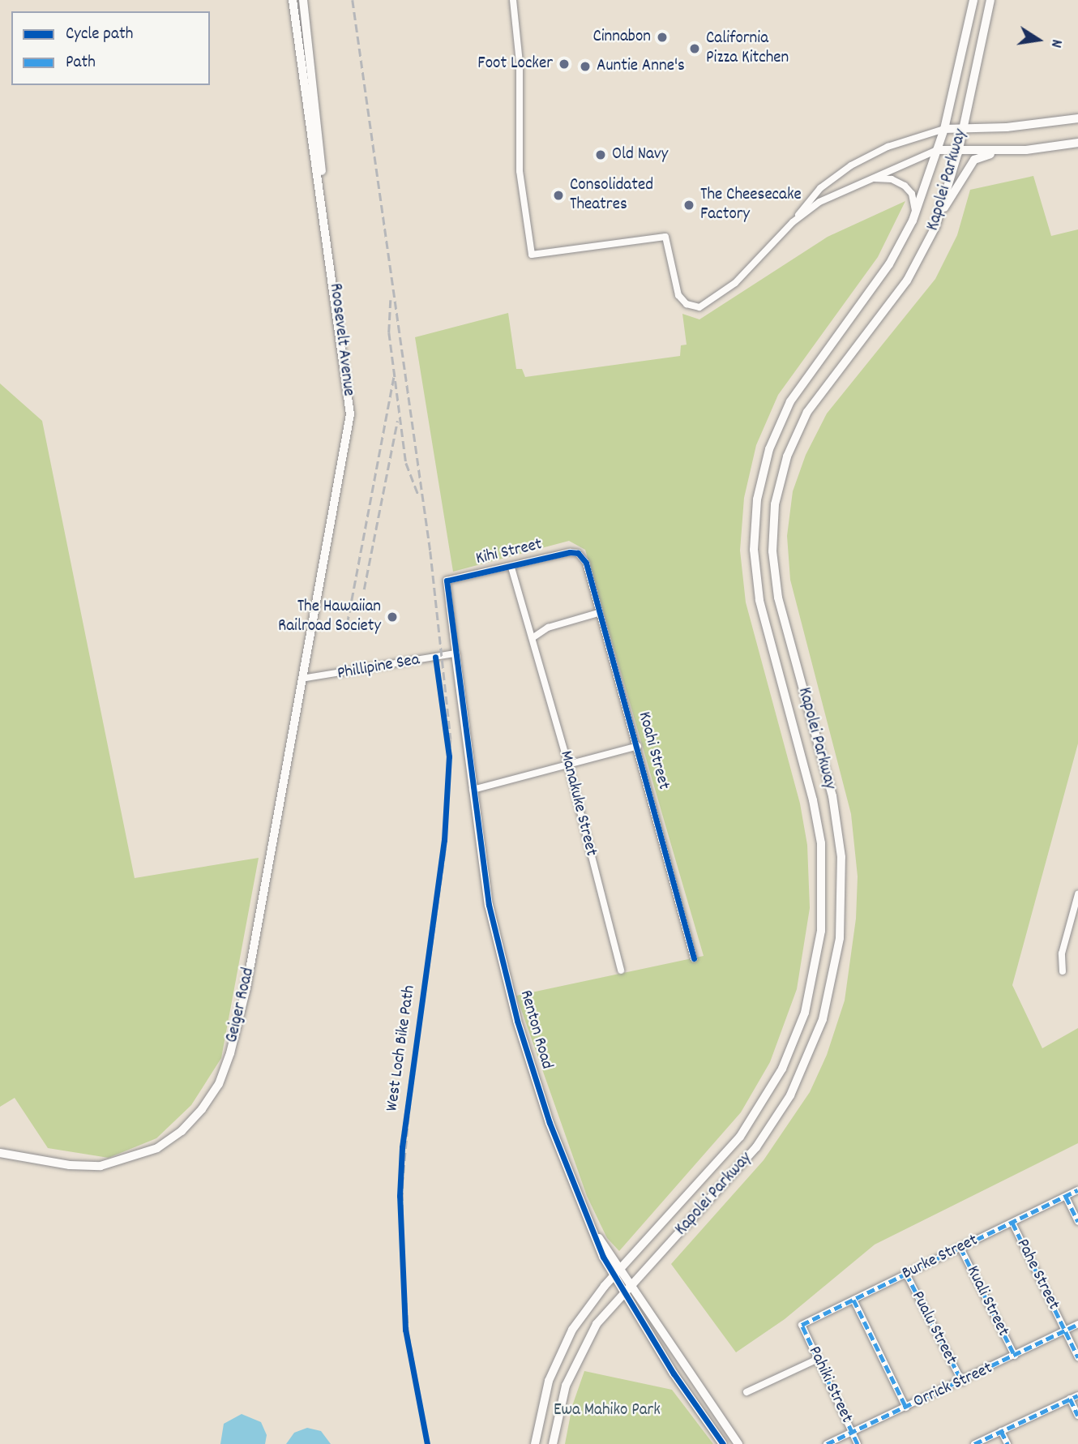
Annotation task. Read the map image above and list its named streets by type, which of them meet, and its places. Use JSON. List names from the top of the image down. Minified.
{"streets":{"main road":["Kapolei Parkway","Roosevelt Avenue","Geiger Road"],"street":["Kihi Street","Phillipine Sea","Koahi Street","Manakuke Street","Renton Road","Burke Street","Pahe Street","Kuali Street","Pualu Street","Pahiki Street","Orrick Street"],"cycle path":["West Loch Bike Path"]},"crossings":[["Kapolei Parkway","Renton Road"],["Roosevelt Avenue","Phillipine Sea"],["Roosevelt Avenue","Geiger Road"],["Kihi Street","Koahi Street"],["Kihi Street","Manakuke Street"],["Kihi Street","Renton Road"],["Phillipine Sea","Geiger Road"],["Phillipine Sea","Renton Road"],["Burke Street","Pahe Street"],["Burke Street","Kuali Street"],["Burke Street","Pualu Street"],["Burke Street","Pahiki Street"],["Pahe Street","Orrick Street"],["Kuali Street","Orrick Street"],["Pualu Street","Orrick Street"],["Pahiki Street","Orrick Street"]],"parks":["Ewa Mahiko Park"],"places":["Cinnabon","California Pizza Kitchen","Foot Locker","Auntie Anne's","Old Navy","Consolidated Theatres","The Cheesecake Factory","The Hawaiian Railroad Society"],"legend":["Cycle path","Path"],"north":"right"}
